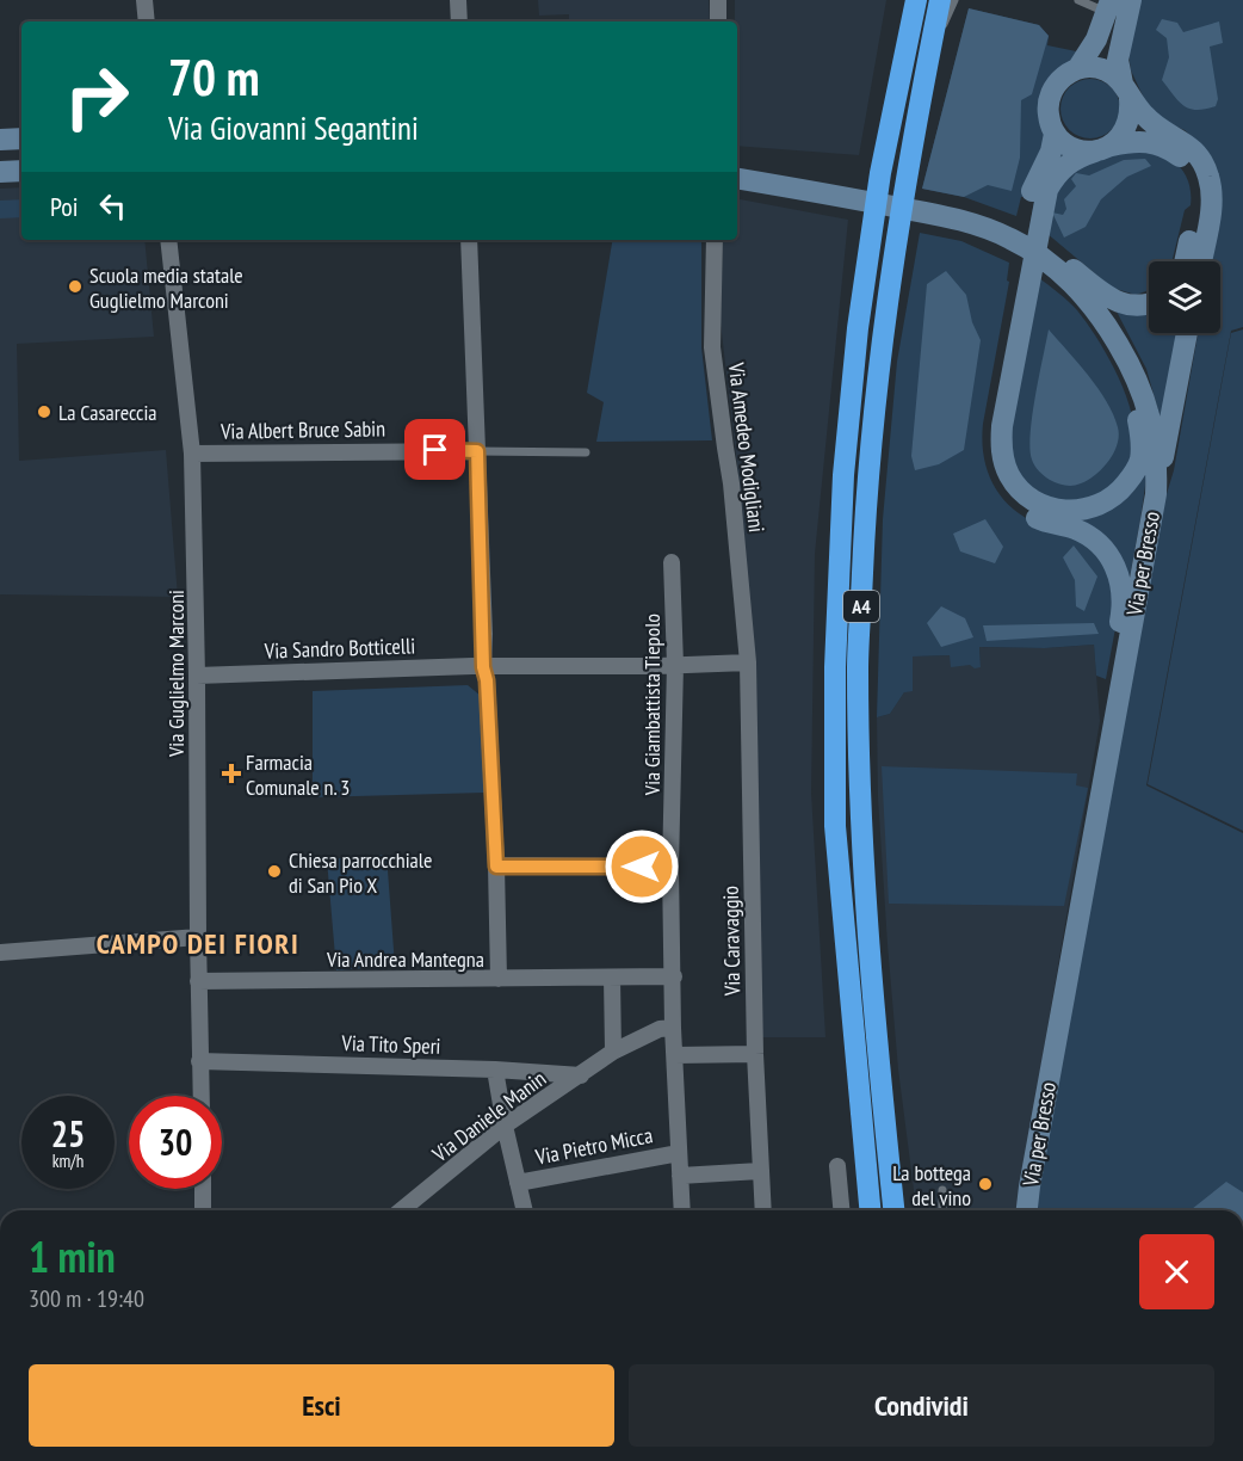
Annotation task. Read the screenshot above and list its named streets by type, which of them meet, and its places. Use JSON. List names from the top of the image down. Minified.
{"streets":{"highway":["A4"],"street":["Via Albert Bruce Sabin","Via Amedeo Modigliani","Via per Bresso","Via Sandro Botticelli","Via Guglielmo Marconi","Via Giambattista Tiepolo","Via Caravaggio","Via Andrea Mantegna","Via Tito Speri","Via Daniele Manin","Via Pietro Micca"]},"crossings":[["Via Albert Bruce Sabin","Via Guglielmo Marconi"],["Via Amedeo Modigliani","Via Sandro Botticelli"],["Via Amedeo Modigliani","Via Caravaggio"],["Via Sandro Botticelli","Via Guglielmo Marconi"],["Via Sandro Botticelli","Via Giambattista Tiepolo"],["Via Sandro Botticelli","Via Caravaggio"],["Via Guglielmo Marconi","Via Andrea Mantegna"],["Via Guglielmo Marconi","Via Tito Speri"],["Via Giambattista Tiepolo","Via Andrea Mantegna"],["Via Giambattista Tiepolo","Via Daniele Manin"],["Via Giambattista Tiepolo","Via Pietro Micca"],["Via Tito Speri","Via Daniele Manin"]],"districts":["CAMPO DEI FIORI"],"places":{"other":["Scuola media statale Guglielmo Marconi","La Casareccia","Chiesa parrocchiale di San Pio X","La bottega del vino"],"health":["Farmacia Comunale n. 3"]},"page":{"turn":["70 m","Via Giovanni Segantini"],"then":"Poi","speed":"25 km/h","limit":"30","heading":["1 min","300 m · 19:40"],"buttons":["Esci","Condividi"]}}
